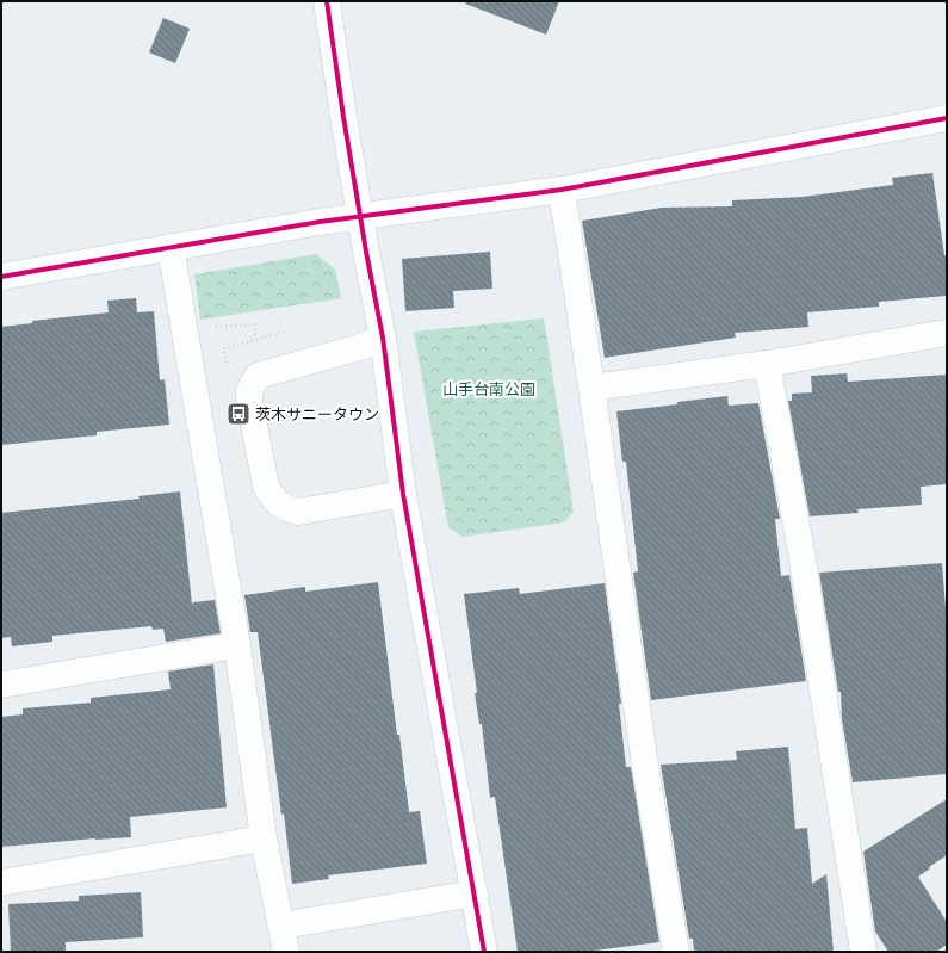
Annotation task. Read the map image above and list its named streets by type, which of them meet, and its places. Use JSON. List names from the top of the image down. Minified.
{"parks":["山手台南公園"],"places":{"bus stop":["茨木サニータウン"]}}
